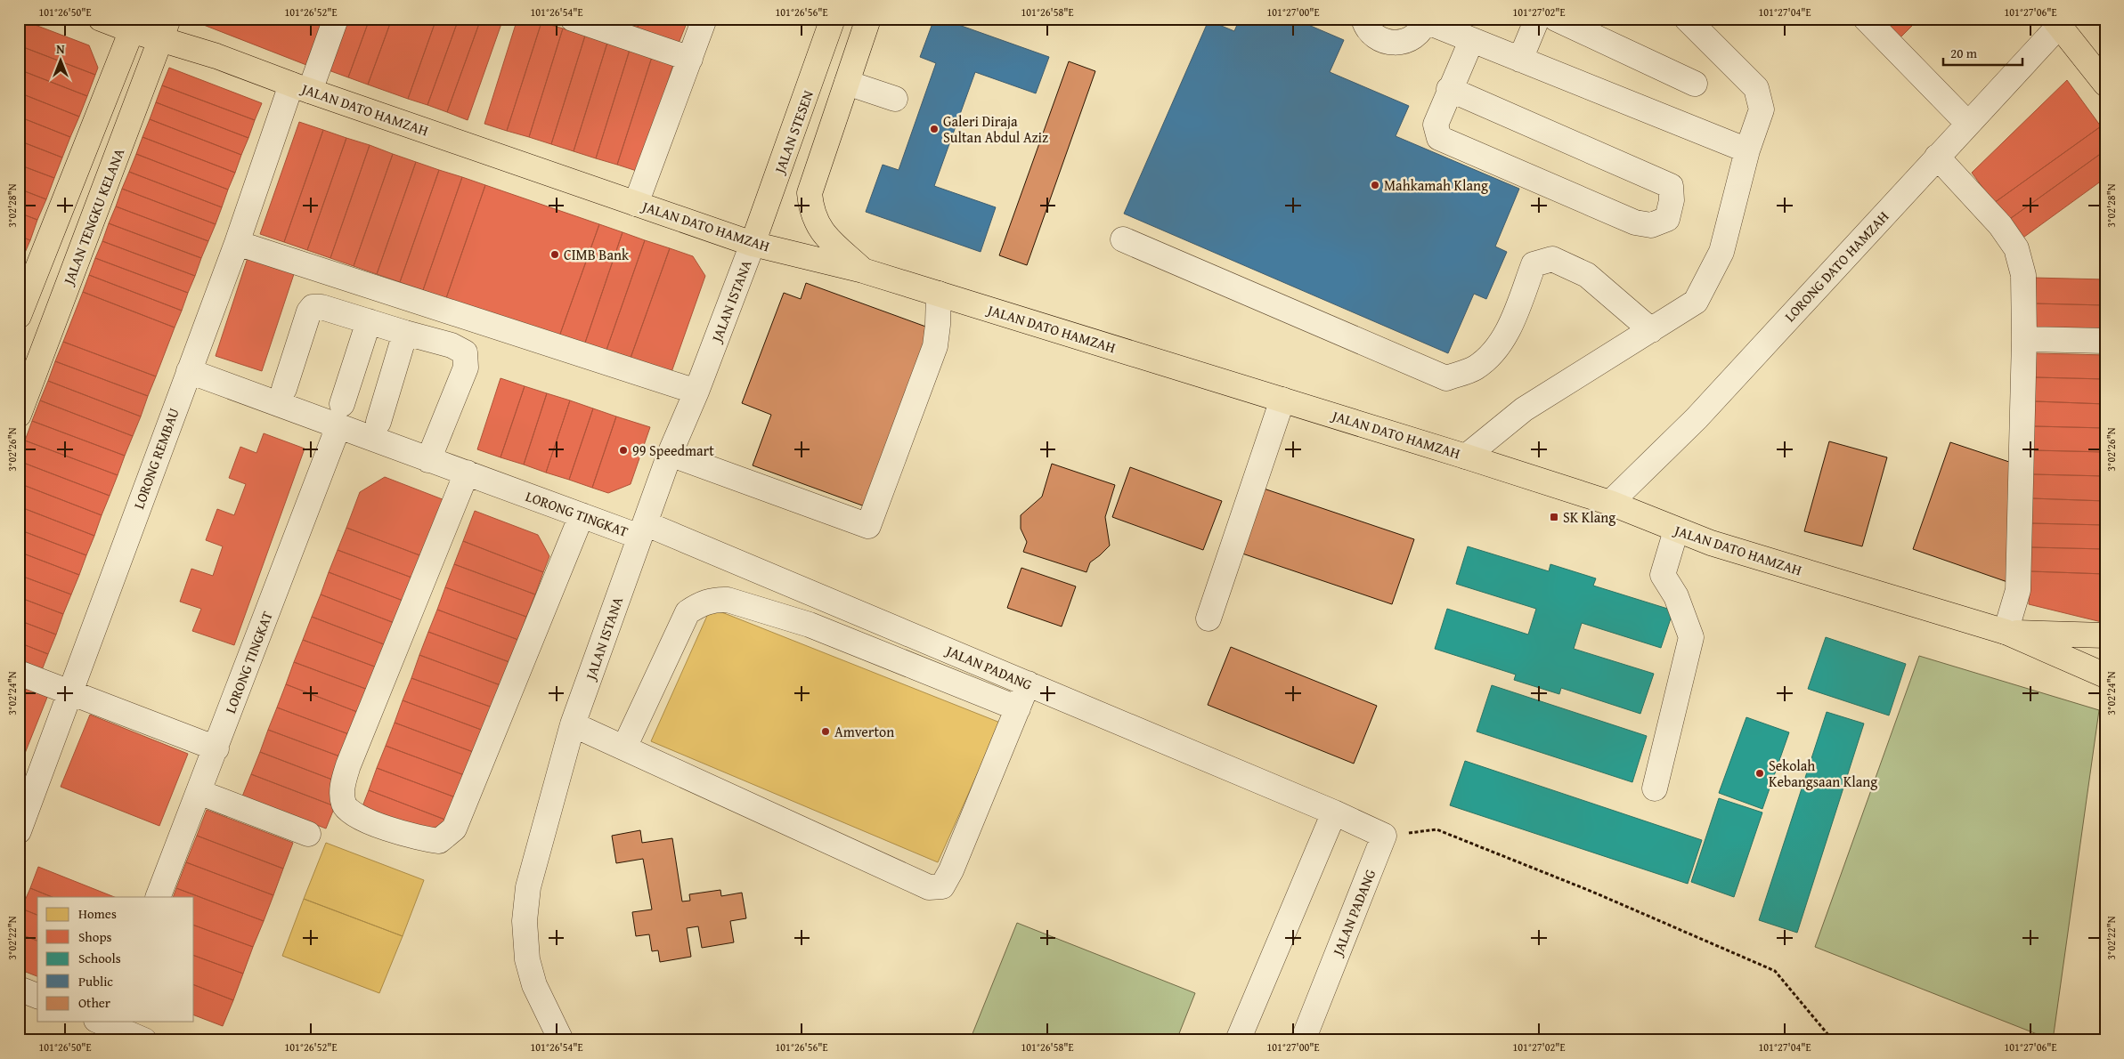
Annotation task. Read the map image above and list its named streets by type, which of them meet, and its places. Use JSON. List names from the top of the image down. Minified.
{"streets":{"main road":["JALAN DATO HAMZAH","JALAN STESEN","JALAN TENGKU KELANA"],"street":["LORONG DATO HAMZAH","JALAN ISTANA","LORONG REMBAU","LORONG TINGKAT","JALAN PADANG"]},"crossings":[["JALAN DATO HAMZAH","JALAN STESEN"],["JALAN DATO HAMZAH","JALAN TENGKU KELANA"],["JALAN DATO HAMZAH","LORONG DATO HAMZAH"],["JALAN DATO HAMZAH","JALAN ISTANA"],["JALAN DATO HAMZAH","LORONG REMBAU"],["JALAN STESEN","JALAN ISTANA"],["JALAN ISTANA","LORONG TINGKAT"],["JALAN ISTANA","JALAN PADANG"],["LORONG REMBAU","LORONG TINGKAT"],["LORONG TINGKAT","JALAN PADANG"]],"places":{"other":["Galeri Diraja Sultan Abdul Aziz","Mahkamah Klang","CIMB Bank","99 Speedmart","Amverton","Sekolah Kebangsaan Klang"],"transit":["SK Klang"]},"legend":["Homes","Shops","Schools","Public","Other"],"scale_bar":"20 m","north":"top","coordinates":["101°26'50\"E","101°26'52\"E","101°26'54\"E","101°26'56\"E","101°26'58\"E","101°27'00\"E","101°27'02\"E","101°27'04\"E","101°27'06\"E","3°02'28\"N","3°02'26\"N","3°02'24\"N","3°02'22\"N"]}
